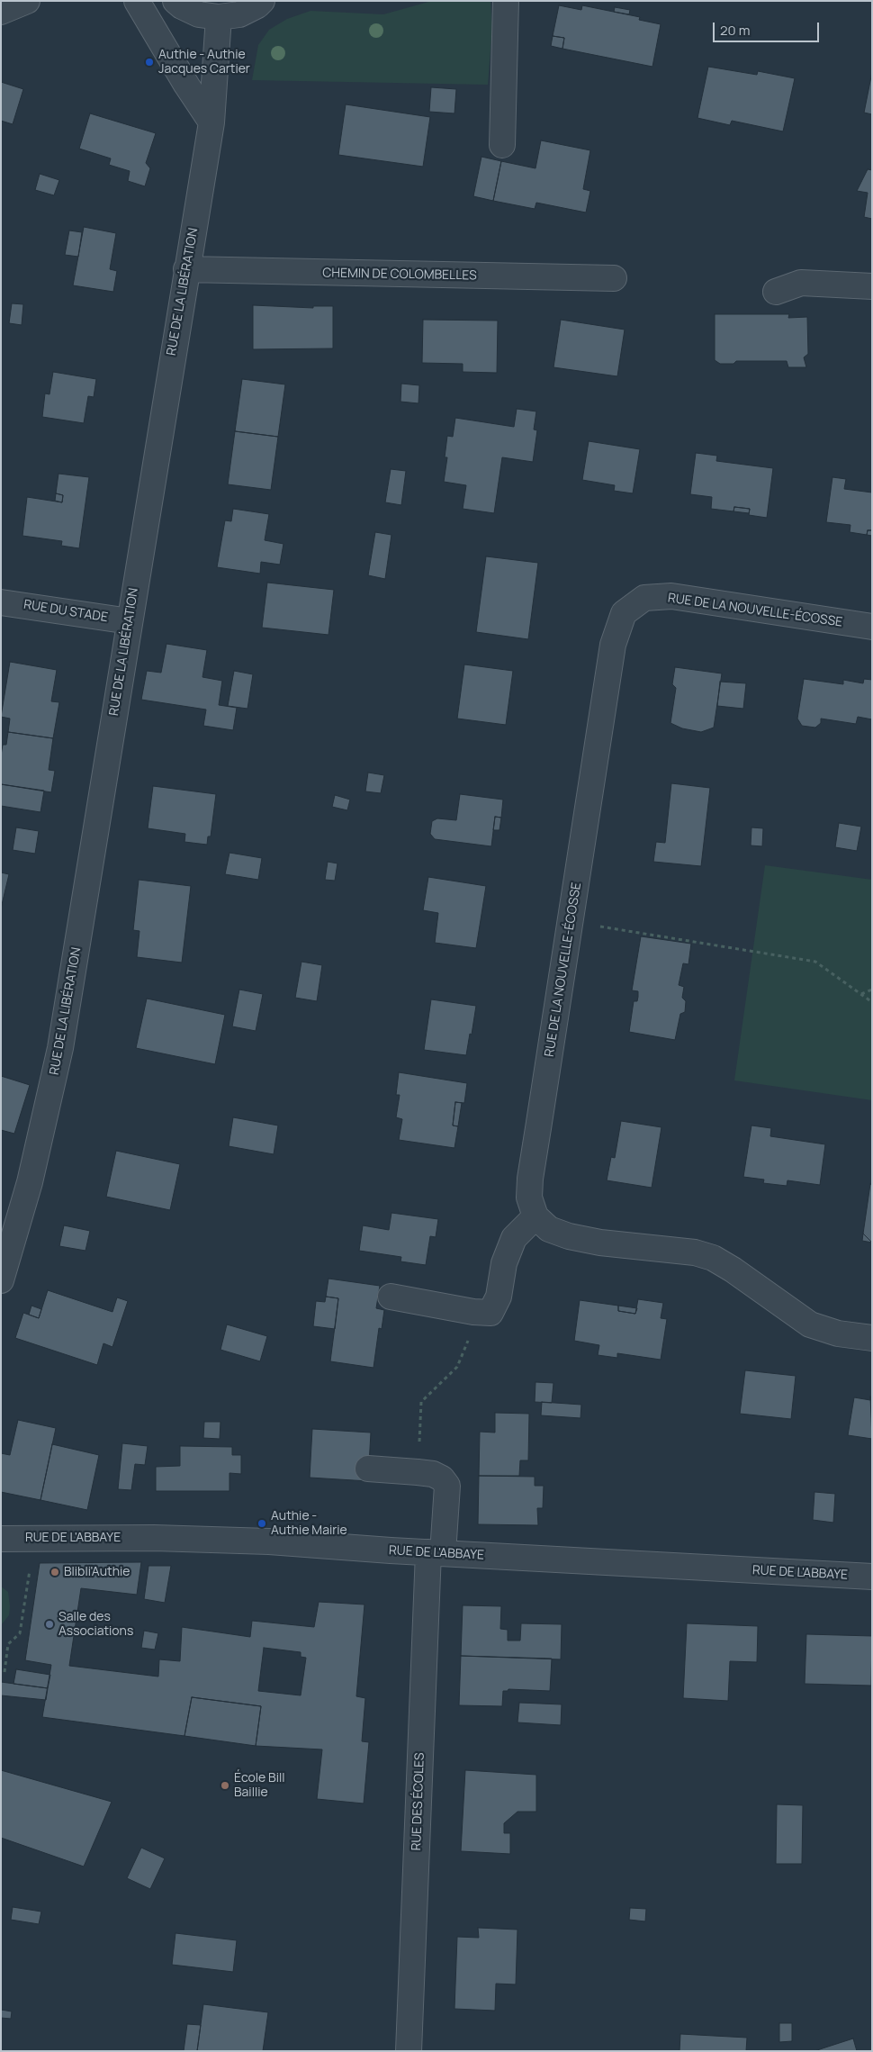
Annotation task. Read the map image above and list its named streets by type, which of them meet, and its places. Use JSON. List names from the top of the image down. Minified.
{"streets":{"street":["CHEMIN DE COLOMBELLES","RUE DE LA LIBÉRATION","RUE DE LA NOUVELLE-ÉCOSSE","RUE DU STADE","RUE DE L'ABBAYE","RUE DES ÉCOLES"]},"crossings":[["CHEMIN DE COLOMBELLES","RUE DE LA LIBÉRATION"],["RUE DE LA LIBÉRATION","RUE DU STADE"],["RUE DE L'ABBAYE","RUE DES ÉCOLES"]],"places":["Authie - Authie Jacques Cartier","Authie - Authie Mairie","Blibli'Authie","Salle des Associations","École Bill Baillie"],"scale_bar":"20 m"}
